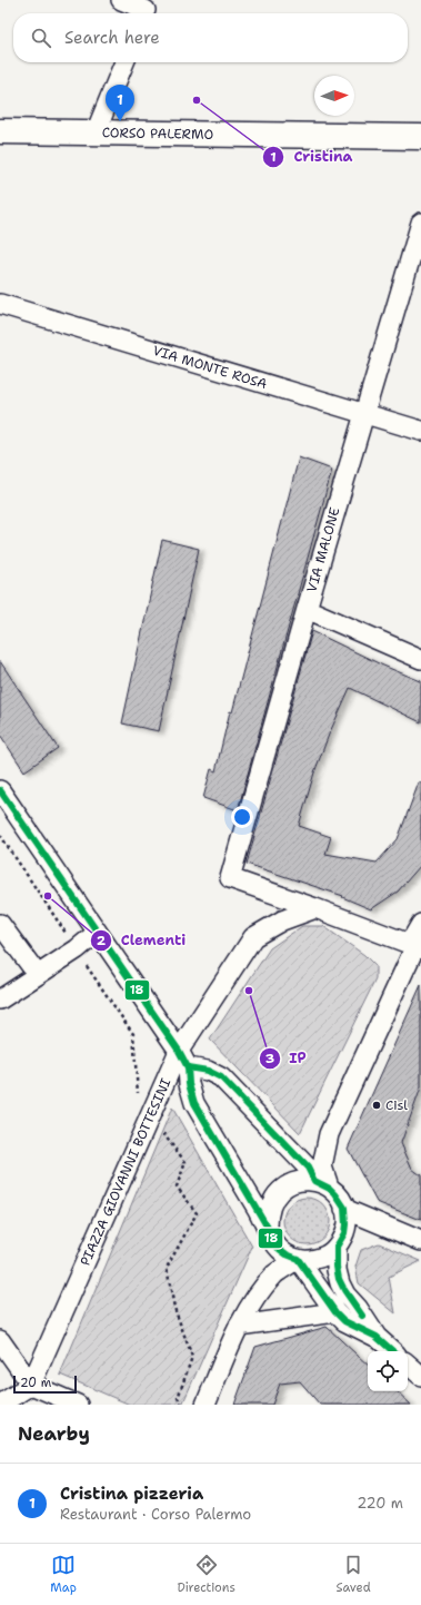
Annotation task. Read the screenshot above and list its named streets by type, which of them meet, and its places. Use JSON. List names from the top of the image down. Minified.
{"streets":{"main road":["CORSO PALERMO"],"street":["VIA MONTE ROSA","VIA MALONE","PIAZZA GIOVANNI BOTTESINI"]},"crossings":[["VIA MONTE ROSA","VIA MALONE"],["VIA MALONE","PIAZZA GIOVANNI BOTTESINI"]],"places":["Cristina","Clementi","IP","Cisl"],"lines":["transit line 18"],"scale_bar":"20 m","north":"right","page":{"search":"Search here","pins":"1","scale":"20 m","heading":"Nearby","list":[{"mark":"1","name":"Cristina pizzeria","note":"Restaurant · Corso Palermo","value":"220 m"}],"nav":["Map","Directions","Saved"]}}
